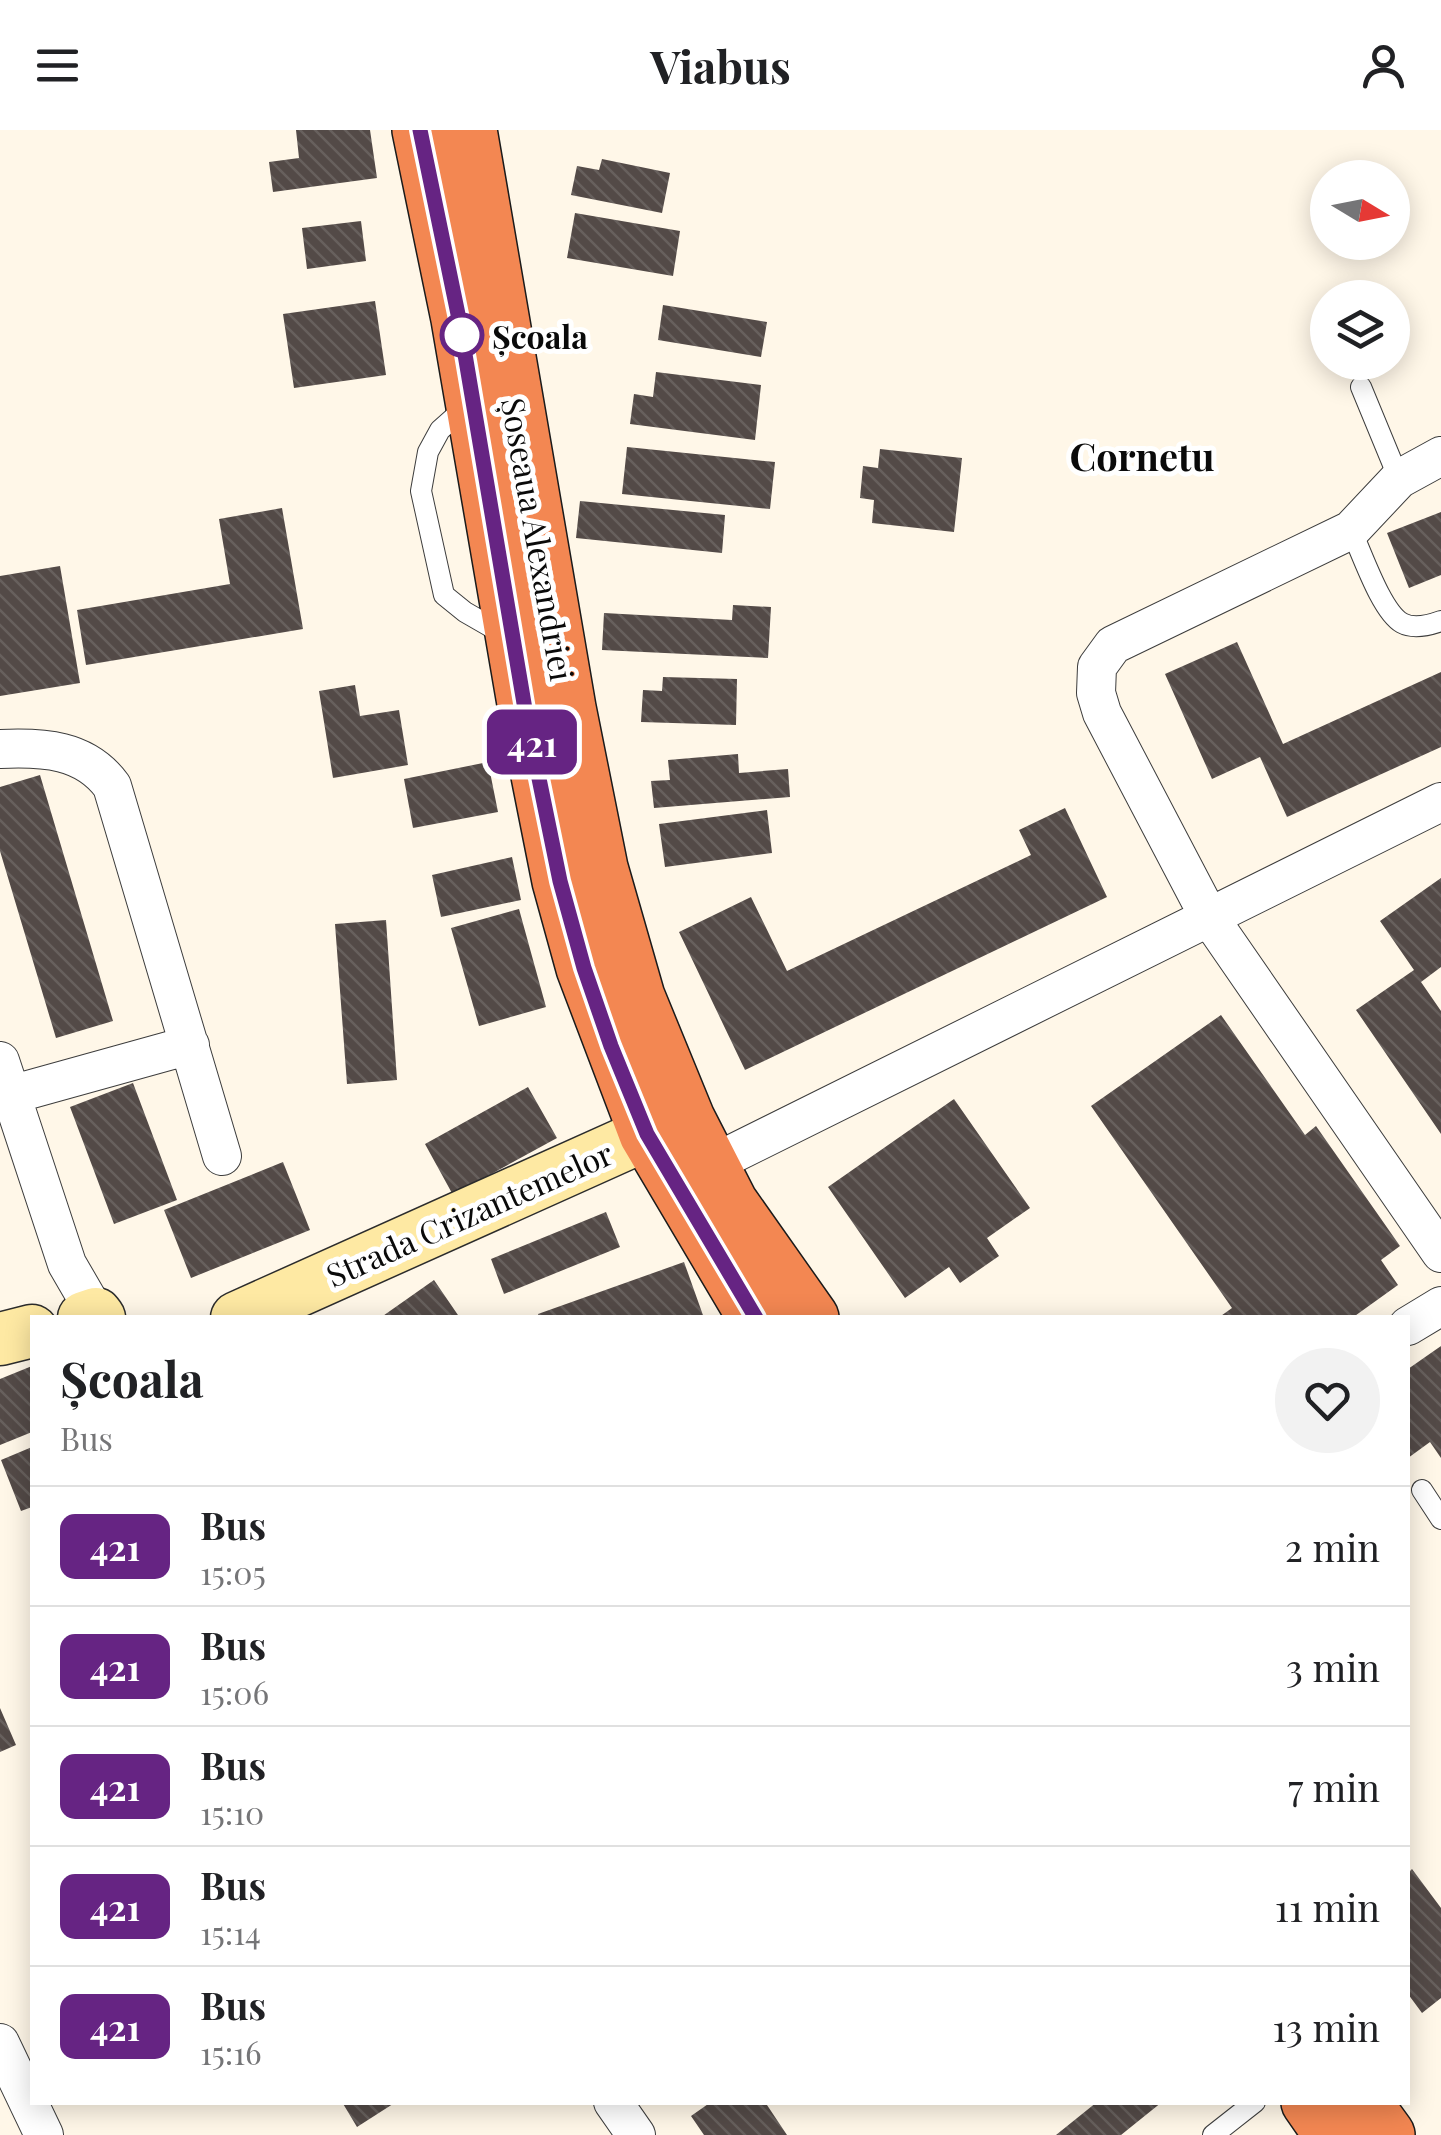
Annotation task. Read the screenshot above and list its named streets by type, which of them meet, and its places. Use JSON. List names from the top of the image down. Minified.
{"streets":{"highway":["Șoseaua Alexandriei"],"street":["Strada Crizantemelor"]},"crossings":[["Șoseaua Alexandriei","Strada Crizantemelor"]],"districts":["Cornetu"],"places":["Școala"],"lines":["bus line 421"],"north":"right","page":{"header":"Viabus","on_map":"421","heading":["Școala","Bus"],"list":[{"mark":"421","name":"Bus","note":"15:05","value":"2 min"},{"mark":"421","name":"Bus","note":"15:06","value":"3 min"},{"mark":"421","name":"Bus","note":"15:10","value":"7 min"},{"mark":"421","name":"Bus","note":"15:14","value":"11 min"},{"mark":"421","name":"Bus","note":"15:16","value":"13 min"}]}}
